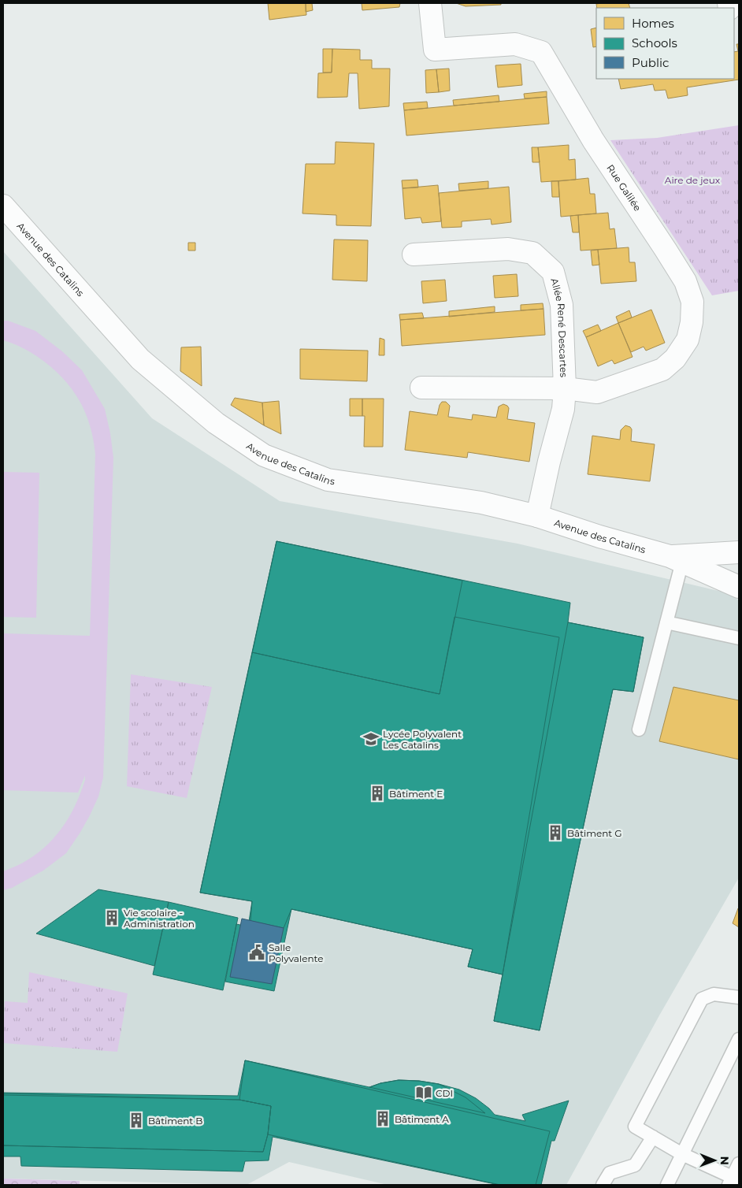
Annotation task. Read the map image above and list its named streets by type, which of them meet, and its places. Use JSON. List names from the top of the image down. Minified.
{"streets":{"street":["Rue Galilée","Avenue des Catalins","Allée René Descartes"]},"crossings":[["Rue Galilée","Allée René Descartes"]],"parks":["Aire de jeux"],"places":{"school or university":["Lycée Polyvalent Les Catalins"],"building":["Bâtiment E","Bâtiment G","Vie scolaire - Administration","Bâtiment A","Bâtiment B"],"public building":["Salle Polyvalente"],"library":["CDI"]},"legend":["Homes","Schools","Public"],"north":"right"}
